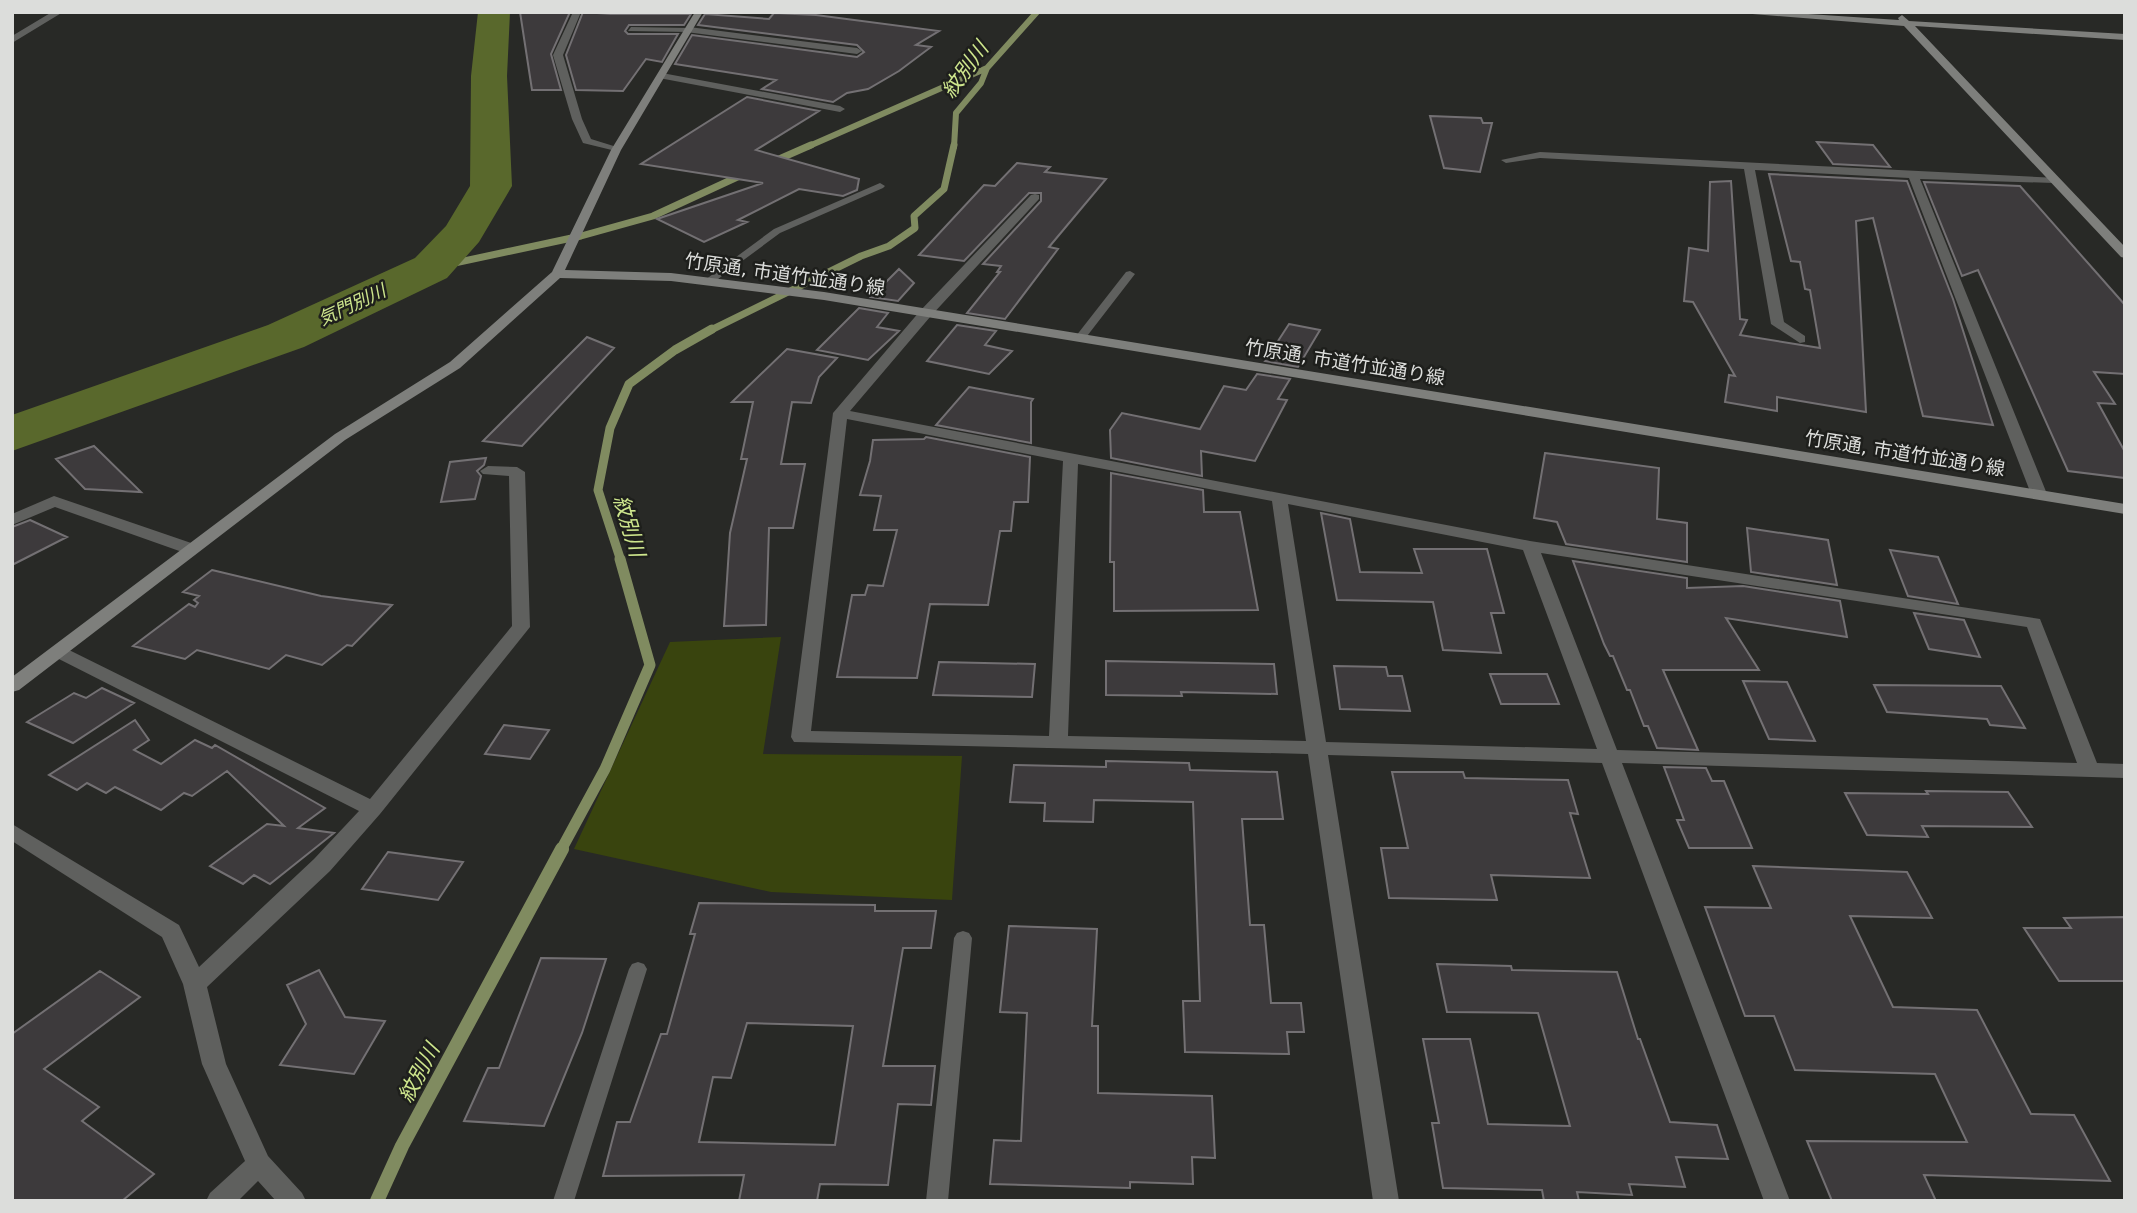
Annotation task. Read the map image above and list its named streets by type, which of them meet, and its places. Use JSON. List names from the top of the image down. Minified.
{"streets":{"street":["竹原通, 市道竹並通り線"]},"water":["紋別川","気門別川"]}
